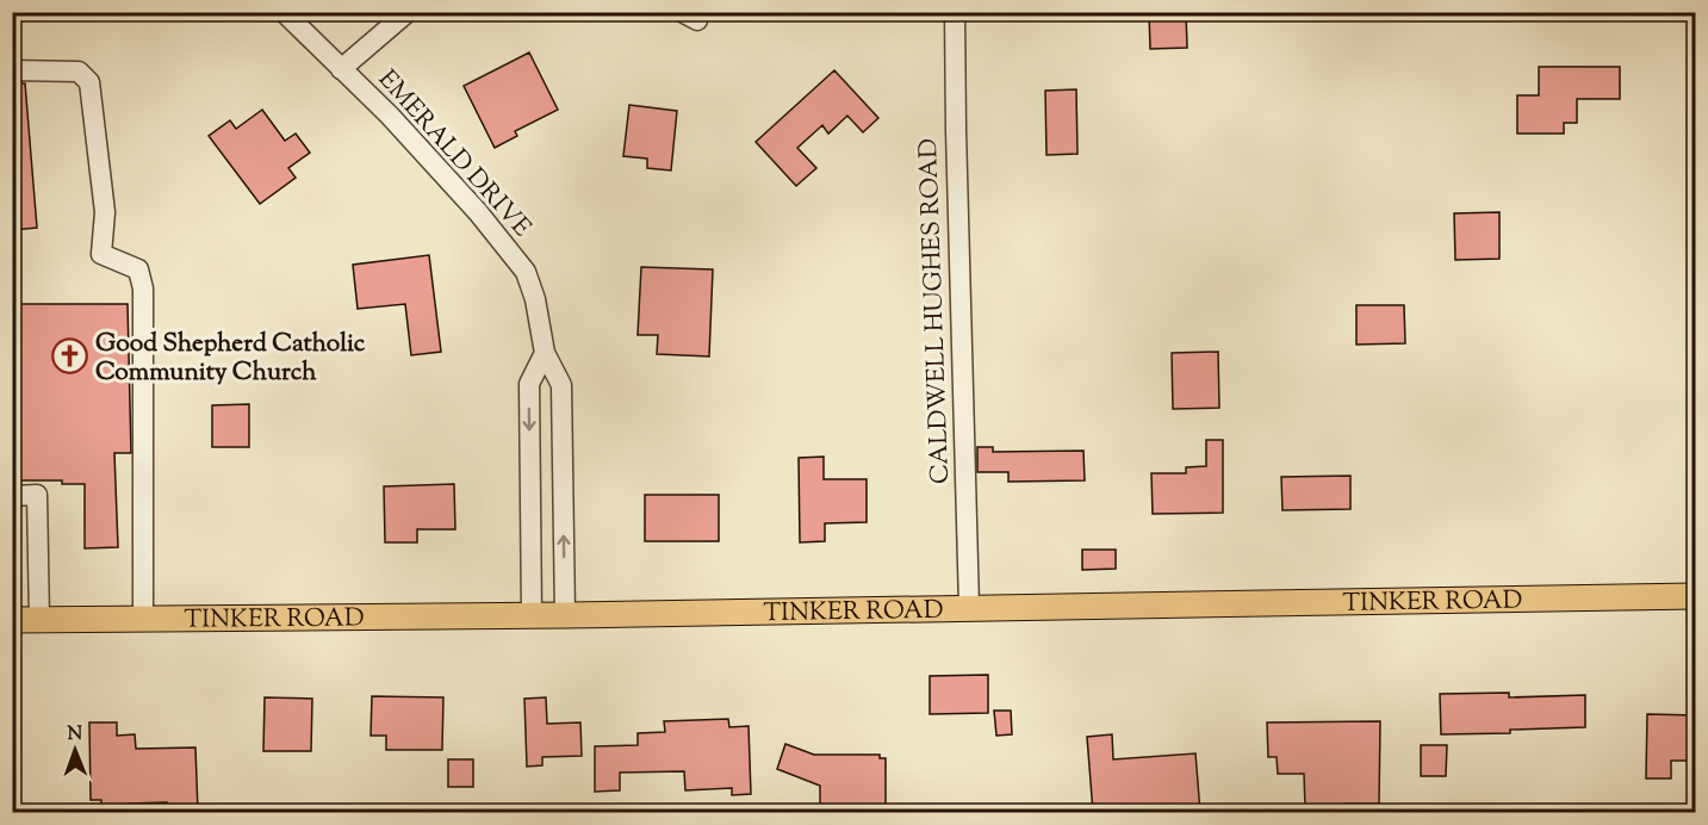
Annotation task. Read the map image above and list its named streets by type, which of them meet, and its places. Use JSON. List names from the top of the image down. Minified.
{"streets":{"main road":["TINKER ROAD"],"street":["EMERALD DRIVE","CALDWELL HUGHES ROAD"]},"crossings":[["EMERALD DRIVE","TINKER ROAD"],["CALDWELL HUGHES ROAD","TINKER ROAD"]],"places":{"church":["Good Shepherd Catholic Community Church"]},"north":"top"}
